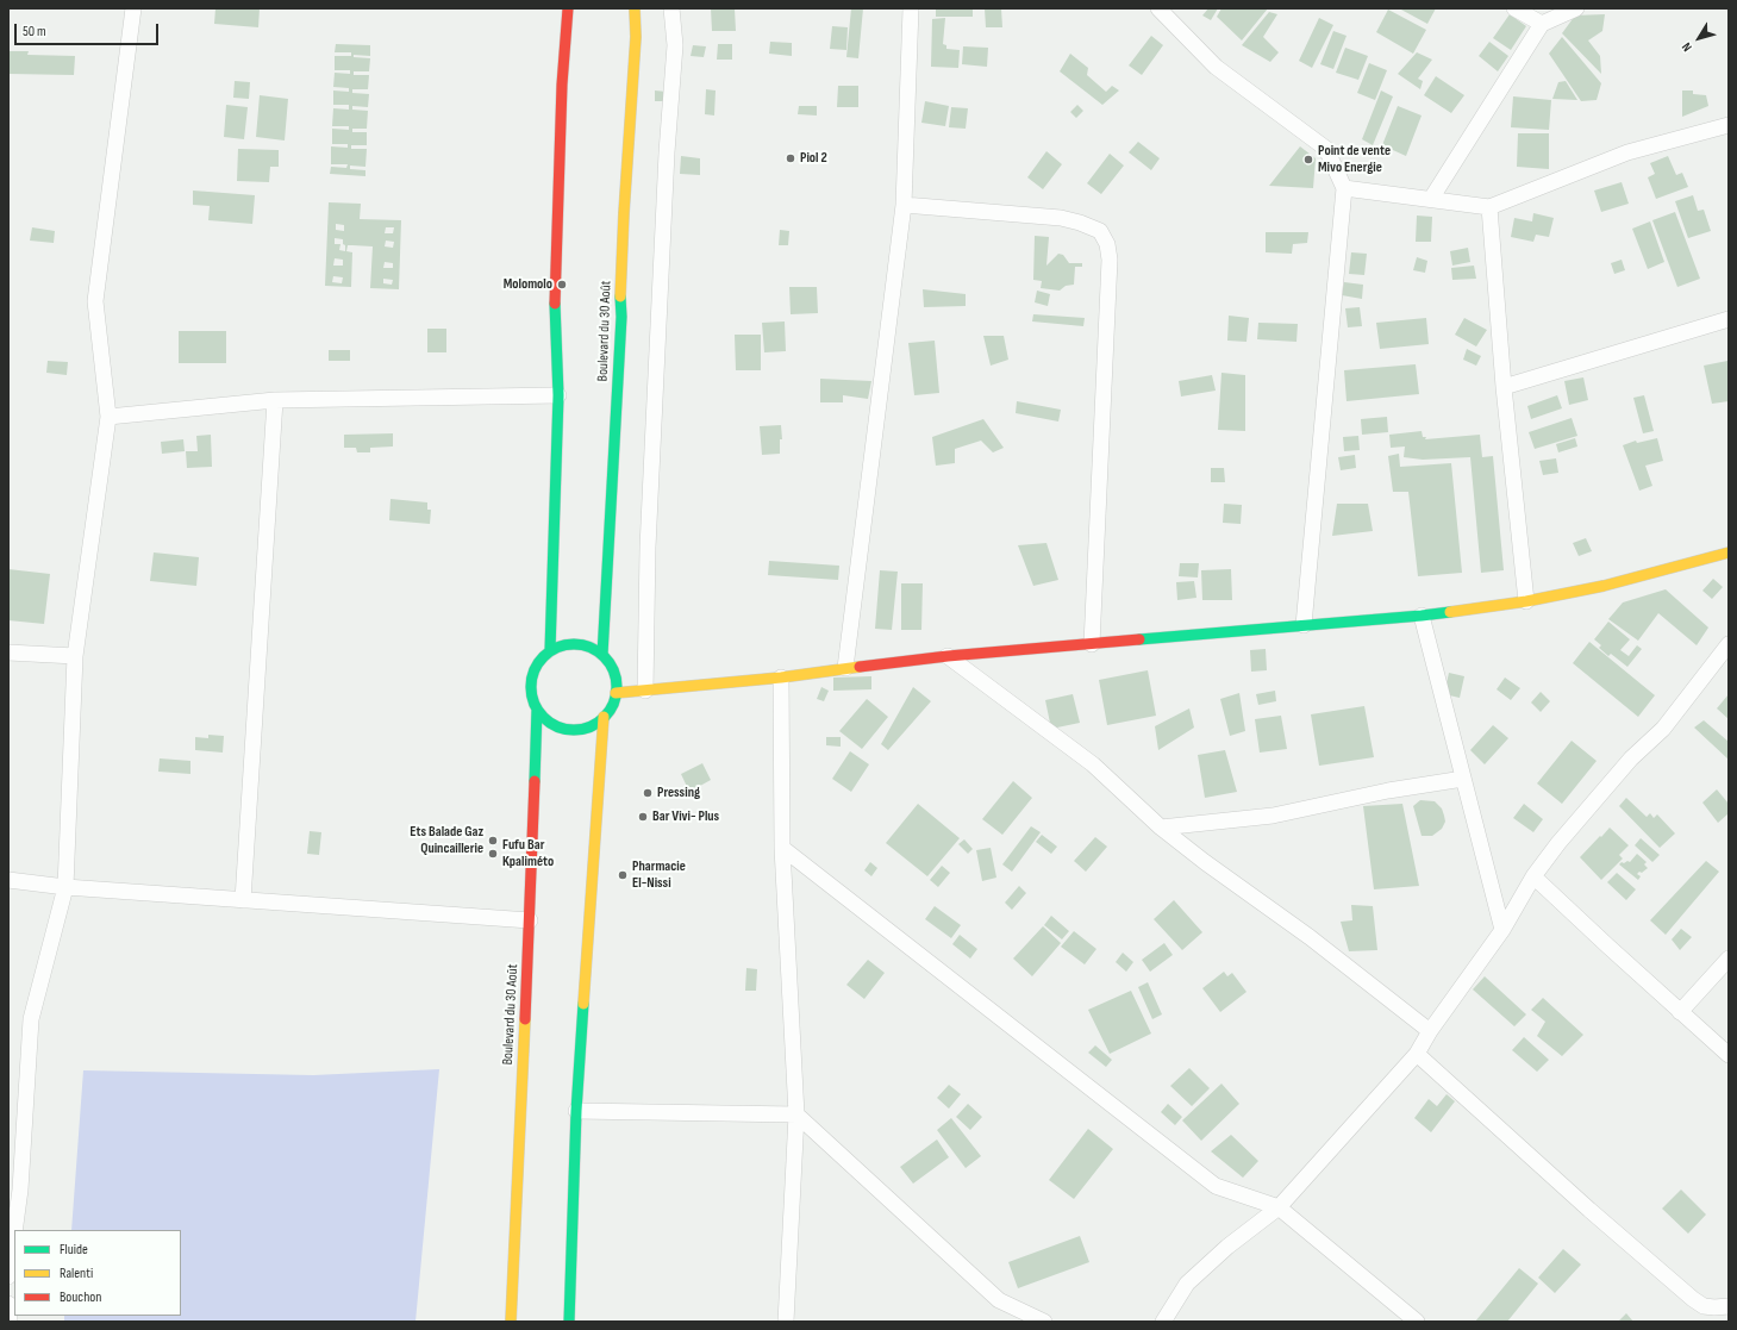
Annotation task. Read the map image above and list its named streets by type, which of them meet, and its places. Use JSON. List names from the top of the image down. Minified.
{"streets":{"main road":["Boulevard du 30 Août"]},"places":["Piol 2","Point de vente Mivo Energie","Molomolo","Pressing","Bar Vivi- Plus","Ets Balade Gaz Quincaillerie","Fufu Bar Kpaliméto","Pharmacie El-Nissi"],"legend":["Fluide","Ralenti","Bouchon"],"scale_bar":"50 m","north":"bottom left"}
